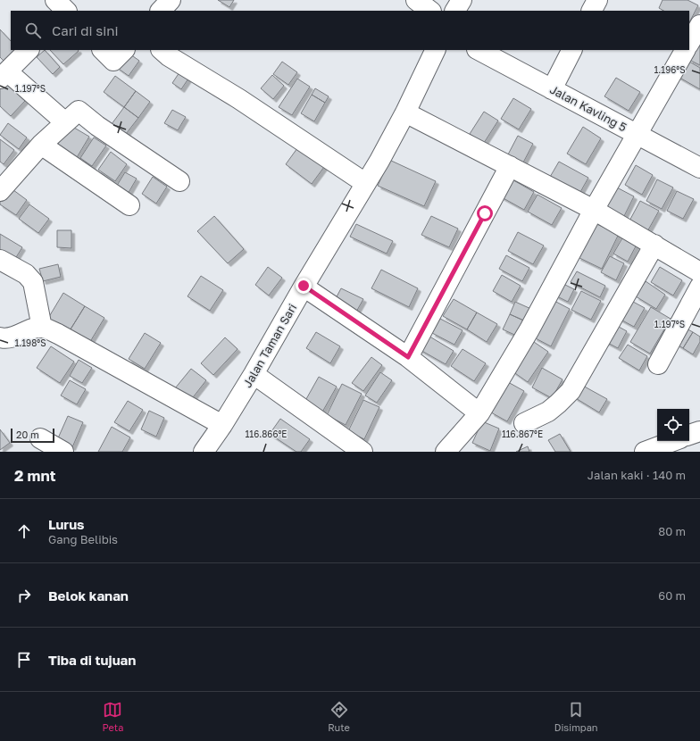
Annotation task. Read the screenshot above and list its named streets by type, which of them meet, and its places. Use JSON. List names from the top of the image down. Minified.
{"streets":{"street":["Jalan Kavling 5","Jalan Taman Sari"]},"scale_bar":"20 m","page":{"search":"Cari di sini","scale":"20 m","heading":["2 mnt","Jalan kaki · 140 m"],"list":[["Lurus","Gang Belibis","80 m"],["Belok kanan","60 m"],"Tiba di tujuan"],"nav":["Peta","Rute","Disimpan"]},"coordinates":["1.196°S","1.197°S","1.198°S","116.866°E","116.867°E"]}
